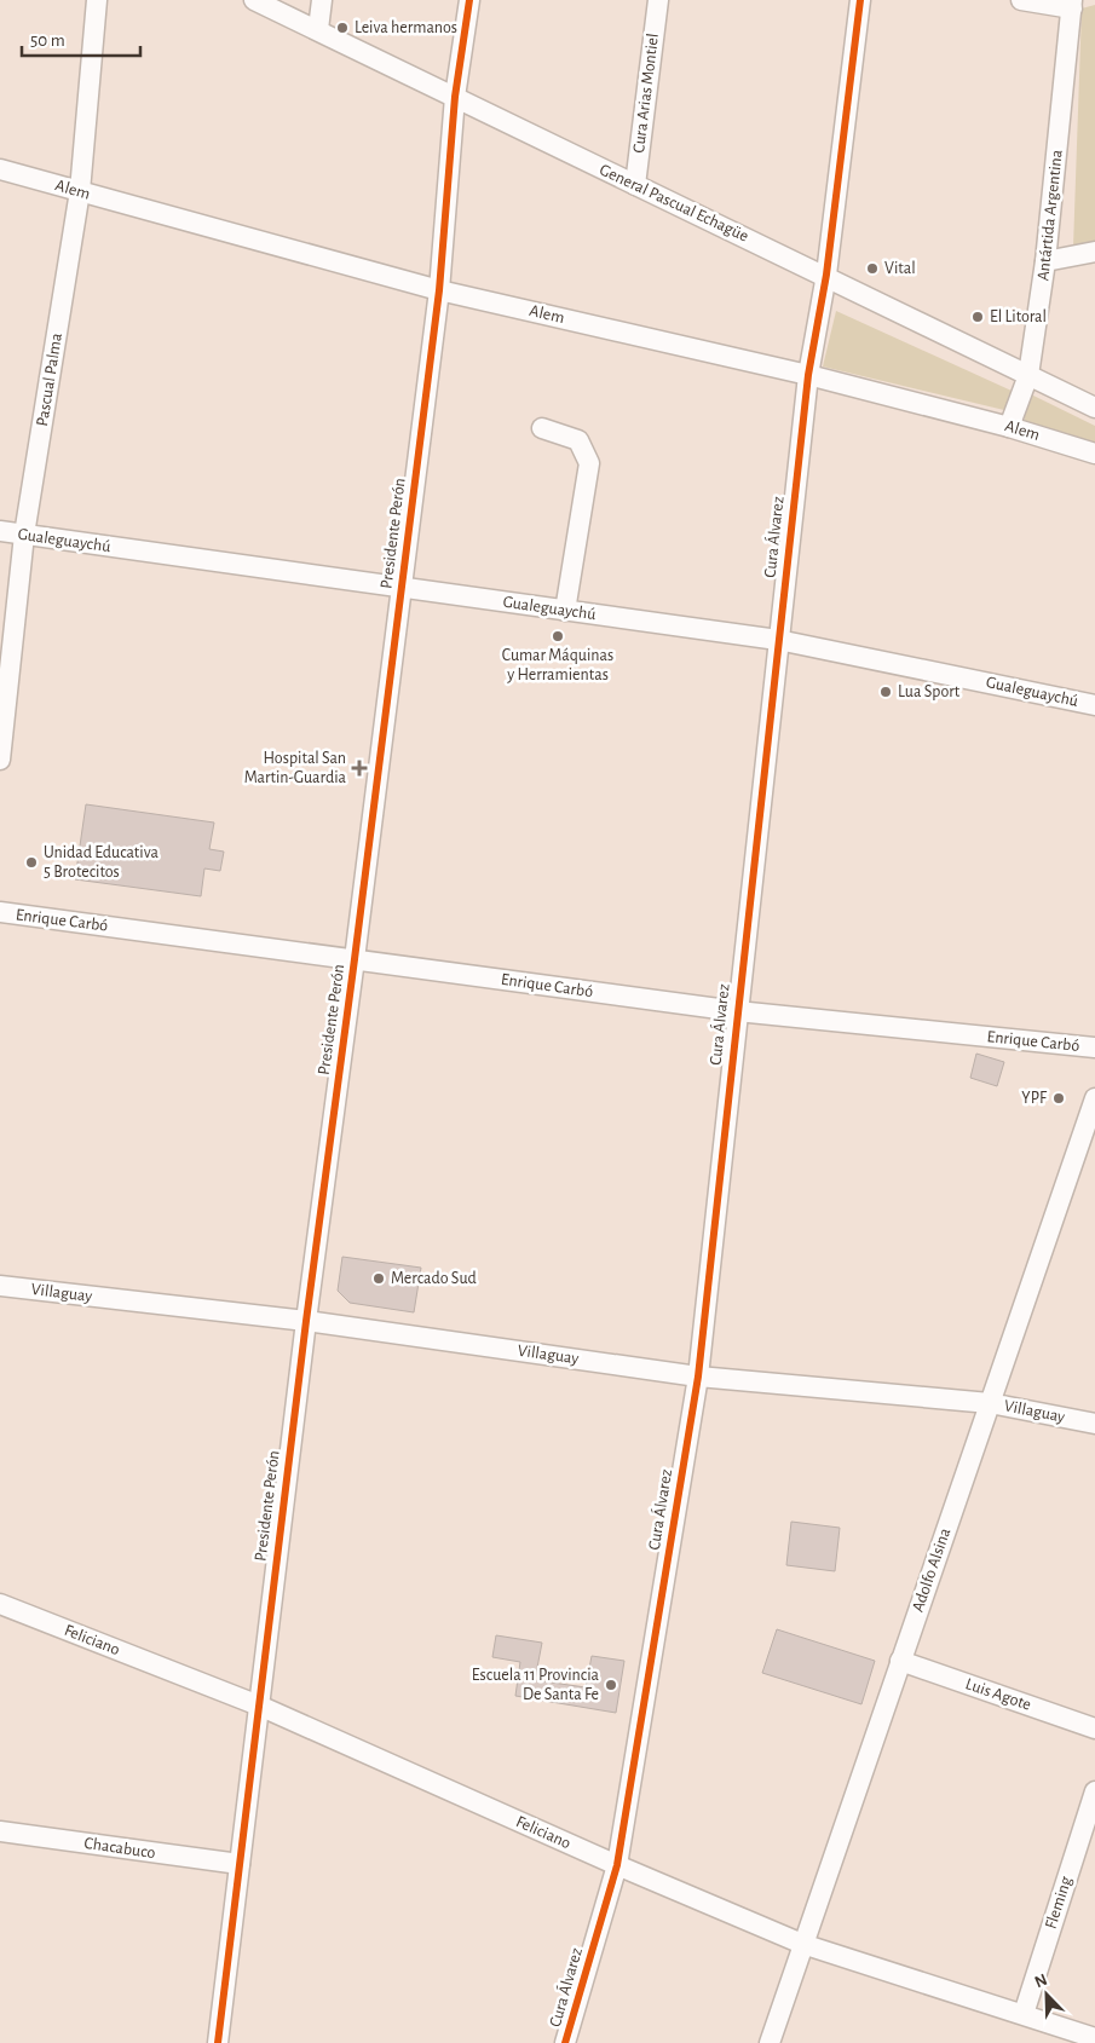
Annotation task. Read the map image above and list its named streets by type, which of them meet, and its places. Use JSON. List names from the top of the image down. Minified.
{"streets":{"street":["Cura Arias Montiel","Alem","General Pascual Echagüe","Antártida Argentina","Pascual Palma","Presidente Perón","Cura Álvarez","Gualeguaychú","Enrique Carbó","Villaguay","Adolfo Alsina","Feliciano","Luis Agote","Chacabuco","Fleming"]},"crossings":[["Cura Arias Montiel","General Pascual Echagüe"],["Alem","Antártida Argentina"],["Alem","Pascual Palma"],["Alem","Presidente Perón"],["Alem","Cura Álvarez"],["General Pascual Echagüe","Antártida Argentina"],["General Pascual Echagüe","Presidente Perón"],["General Pascual Echagüe","Cura Álvarez"],["Pascual Palma","Gualeguaychú"],["Presidente Perón","Gualeguaychú"],["Presidente Perón","Enrique Carbó"],["Presidente Perón","Villaguay"],["Presidente Perón","Feliciano"],["Presidente Perón","Chacabuco"],["Cura Álvarez","Gualeguaychú"],["Cura Álvarez","Enrique Carbó"],["Cura Álvarez","Villaguay"],["Cura Álvarez","Feliciano"],["Villaguay","Adolfo Alsina"],["Adolfo Alsina","Feliciano"],["Adolfo Alsina","Luis Agote"],["Feliciano","Fleming"]],"places":{"other":["Leiva hermanos","Vital","El Litoral","Cumar Máquinas y Herramientas","Lua Sport","Unidad Educativa 5 Brotecitos","YPF","Mercado Sud","Escuela 11 Provincia De Santa Fe"],"health":["Hospital San Martin-Guardia"]},"scale_bar":"50 m","north":"top left"}
